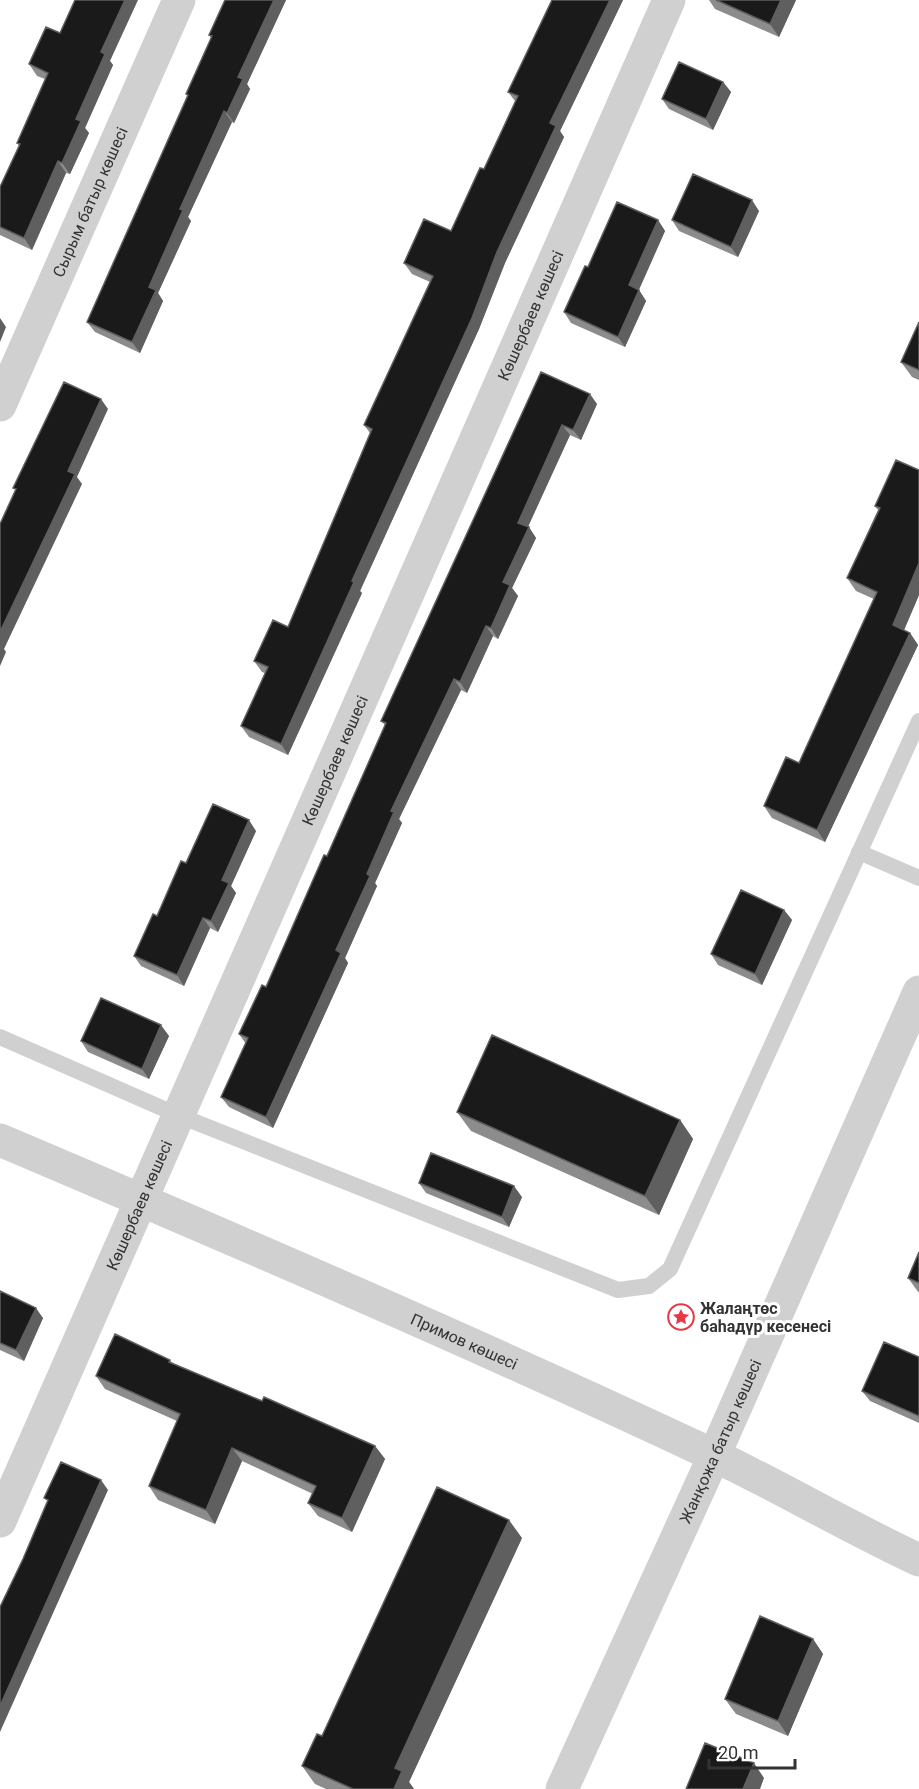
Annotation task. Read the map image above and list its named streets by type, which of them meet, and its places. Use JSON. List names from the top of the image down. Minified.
{"streets":{"street":["Сырым батыр көшесі","Көшербаев көшесі","Примов көшесі","Жанқожа батыр көшесі"]},"crossings":[["Көшербаев көшесі","Примов көшесі"],["Примов көшесі","Жанқожа батыр көшесі"]],"places":{"place":["Жалаңтөс баһадүр кесенесі"]},"scale_bar":"20 m"}
